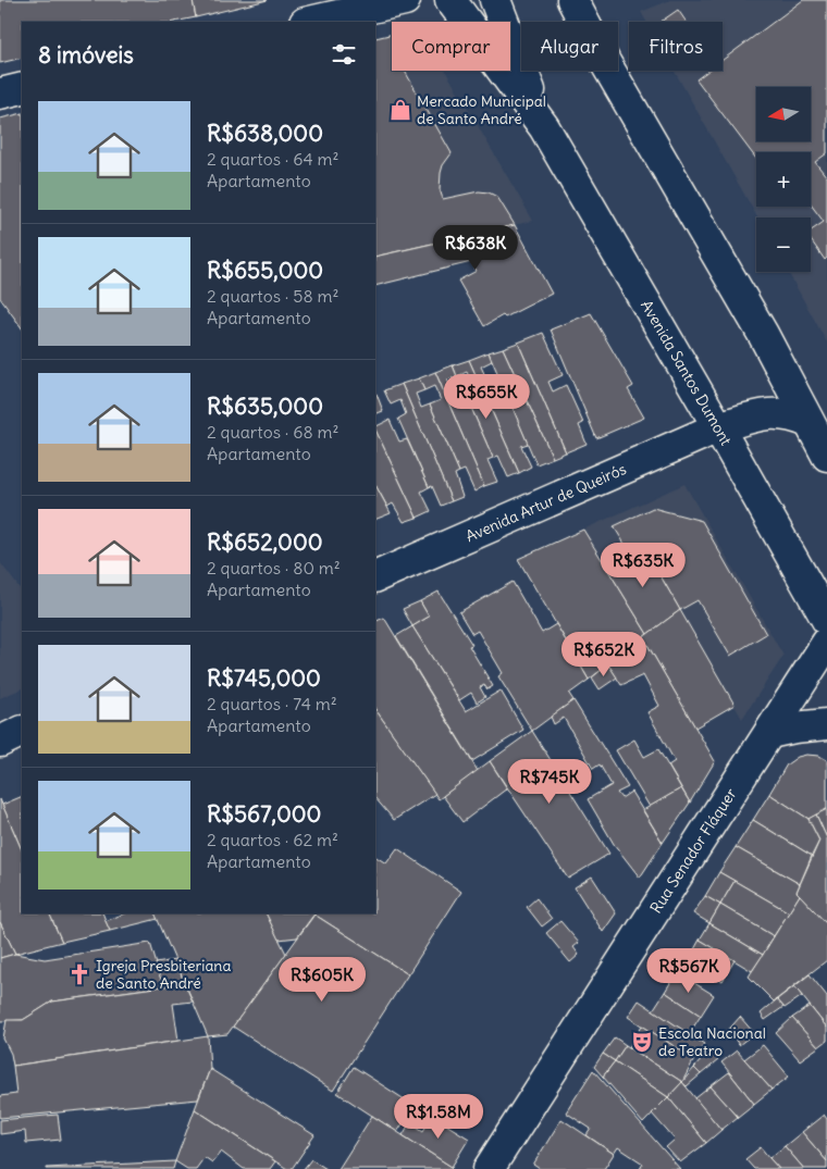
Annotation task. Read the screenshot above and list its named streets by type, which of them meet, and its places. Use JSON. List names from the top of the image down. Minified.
{"streets":{"main road":["Avenida Santos Dumont","Avenida Artur de Queirós","Rua Senador Fláquer"]},"crossings":[["Avenida Santos Dumont","Avenida Artur de Queirós"]],"places":{"shop":["Mercado Municipal de Santo André"],"church":["Igreja Presbiteriana de Santo André"],"theatre":["Escola Nacional de Teatro"]},"north":"left","page":{"chip":["Comprar","Alugar","Filtros"],"heading":"8 imóveis","map_buttons":["+","−"],"list":[{"name":"R$638,000","note":"2 quartos · 64 m² · Apartamento"},{"name":"R$655,000","note":"2 quartos · 58 m² · Apartamento"},{"name":"R$635,000","note":"2 quartos · 68 m² · Apartamento"},{"name":"R$652,000","note":"2 quartos · 80 m² · Apartamento"},{"name":"R$745,000","note":"2 quartos · 74 m² · Apartamento"},{"name":"R$567,000","note":"2 quartos · 62 m² · Apartamento"}],"price":["R$638K","R$655K","R$635K","R$652K","R$745K","R$567K","R$605K","R$1.58M"]}}
